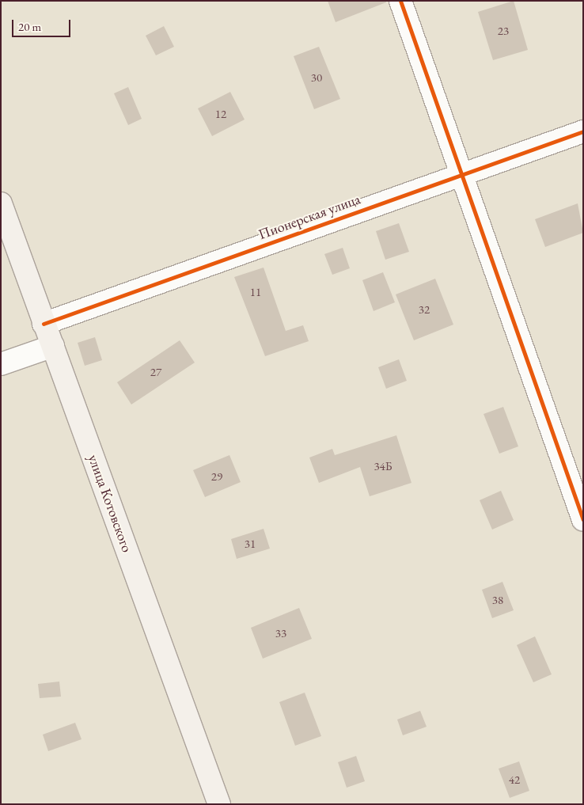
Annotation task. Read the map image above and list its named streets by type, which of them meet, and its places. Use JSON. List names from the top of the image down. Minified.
{"streets":{"main road":["улица Котовского"],"street":["Пионерская улица"]},"crossings":[["Пионерская улица","улица Котовского"]],"house_numbers":["23","30","12","11","32","27","34Б","29","31","38","33","42"],"scale_bar":"20 m"}
